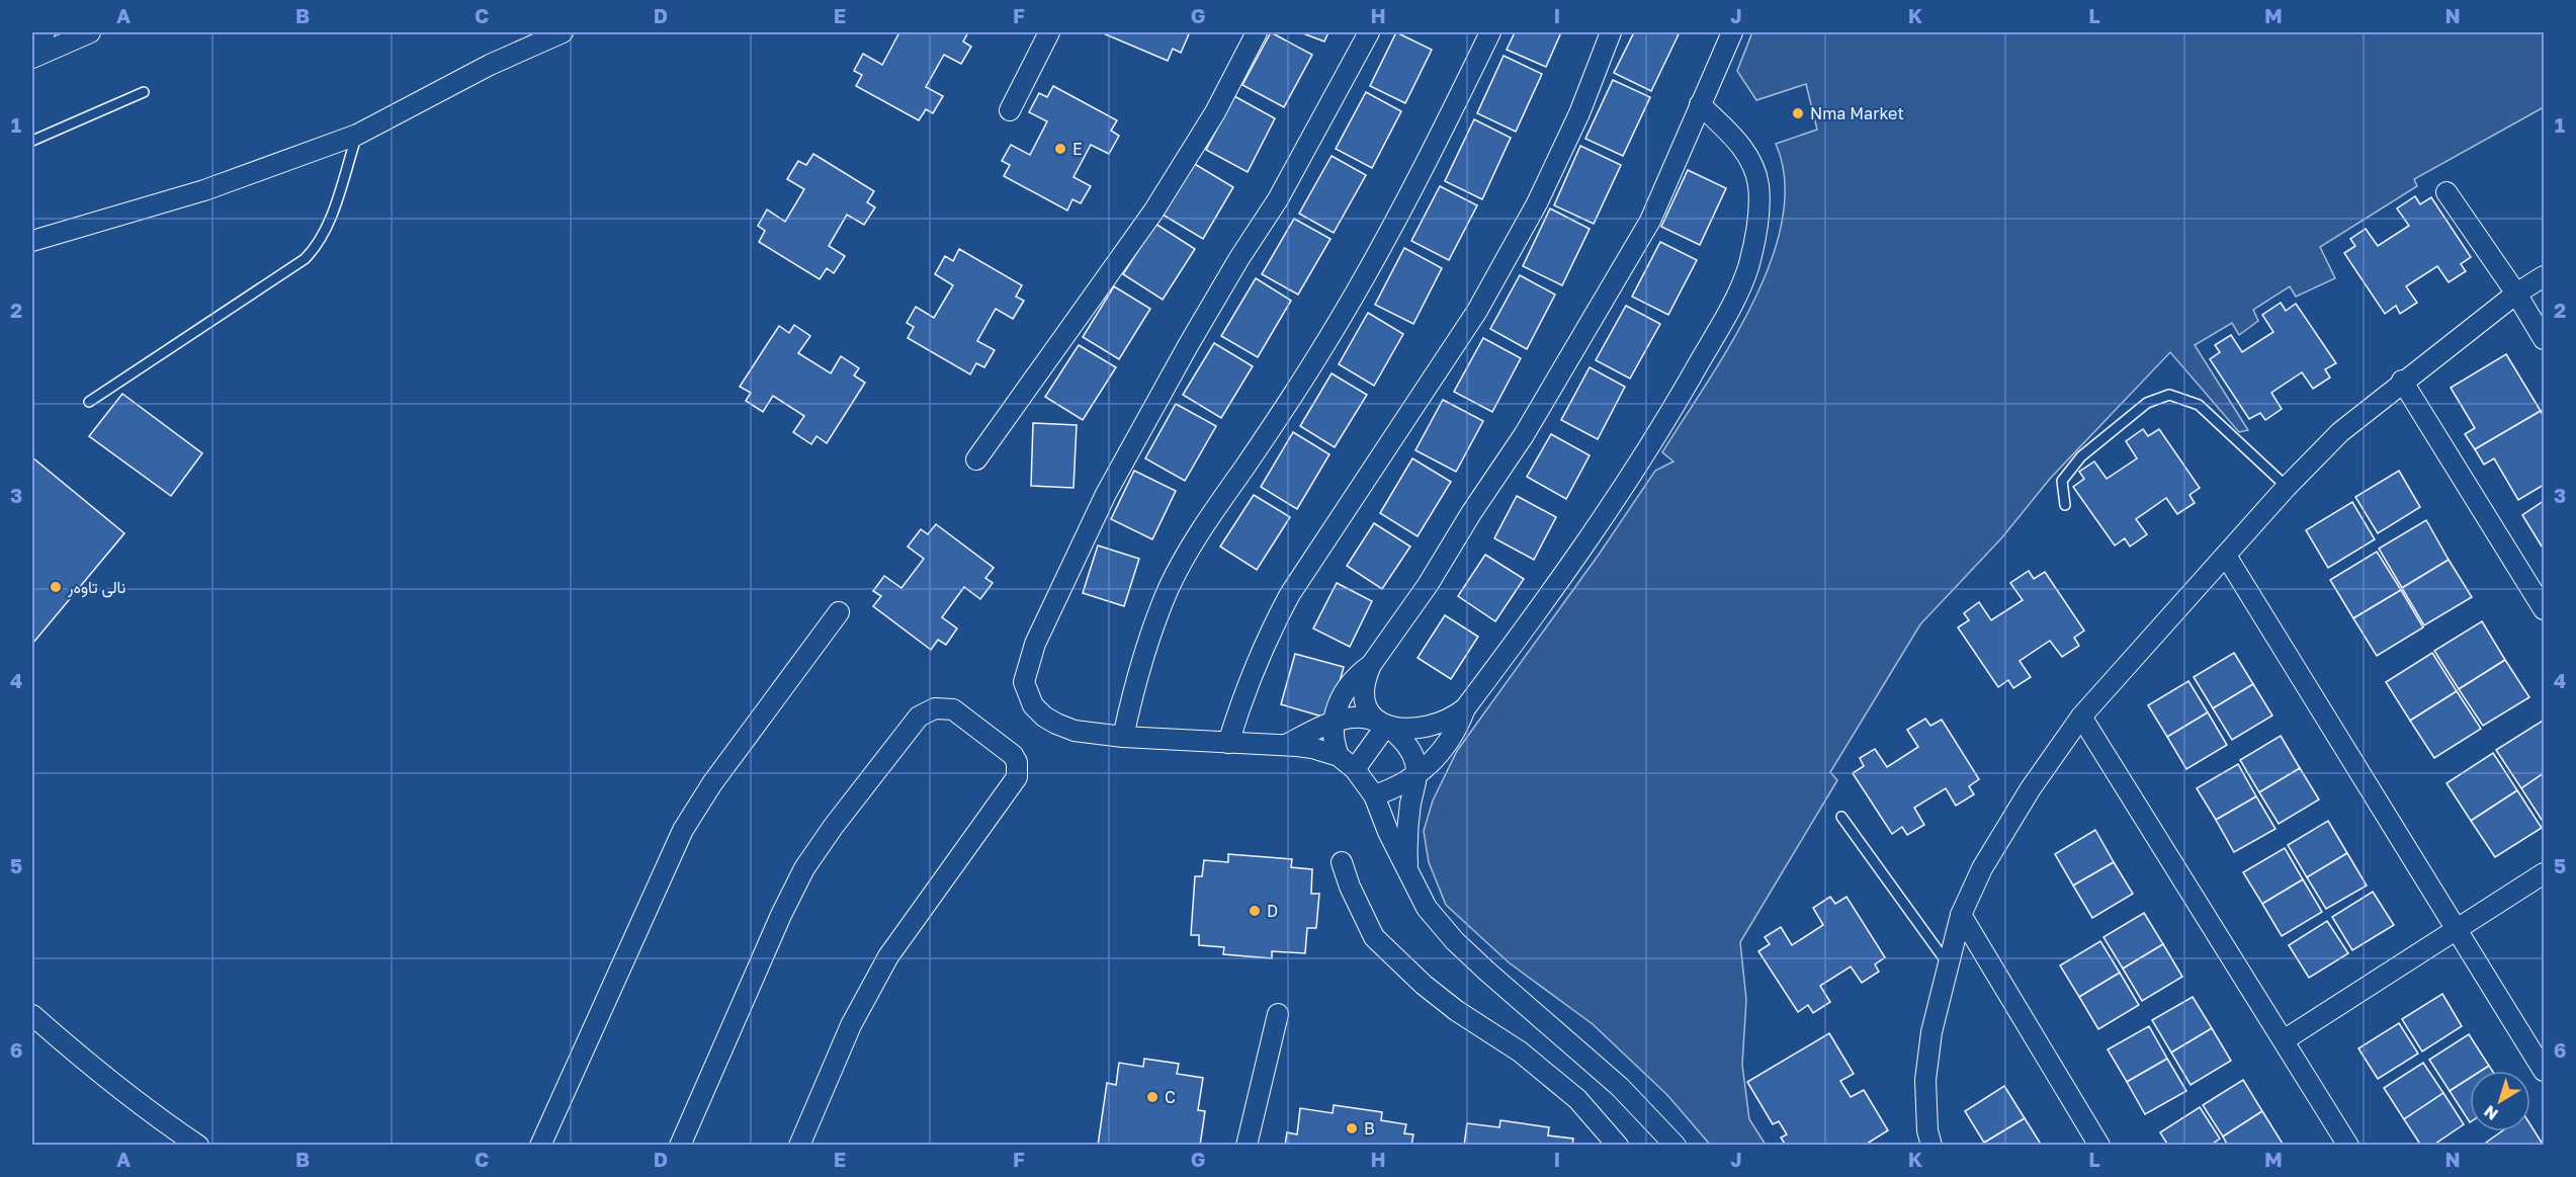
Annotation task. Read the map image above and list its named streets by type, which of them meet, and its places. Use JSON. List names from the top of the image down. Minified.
{"places":["Nma Market","E","نالی تاوەر","D","C","B"],"north":"bottom left","grid":{"columns":["A","B","C","D","E","F","G","H","I","J","K","L","M","N"],"rows":["1","2","3","4","5","6"]}}
